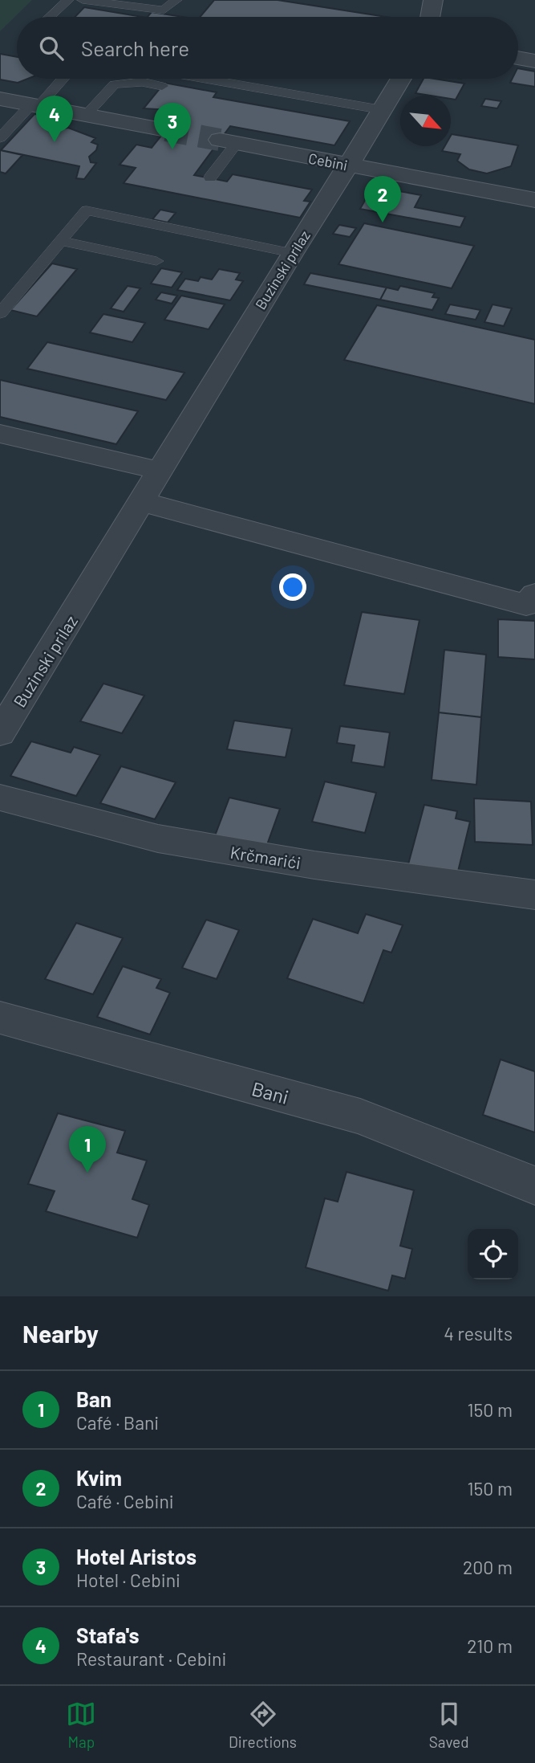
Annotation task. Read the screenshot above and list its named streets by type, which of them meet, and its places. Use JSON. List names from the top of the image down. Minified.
{"streets":{"street":["Cebini","Buzinski prilaz","Krčmarići","Bani"]},"crossings":[["Cebini","Buzinski prilaz"]],"north":"bottom right","page":{"search":"Search here","pins":["4","3","2","1"],"heading":["Nearby","4 results"],"list":[{"mark":"1","name":"Ban","note":"Café · Bani","value":"150 m"},{"mark":"2","name":"Kvim","note":"Café · Cebini","value":"150 m"},{"mark":"3","name":"Hotel Aristos","note":"Hotel · Cebini","value":"200 m"},{"mark":"4","name":"Stafa's","note":"Restaurant · Cebini","value":"210 m"}],"nav":["Map","Directions","Saved"]}}
